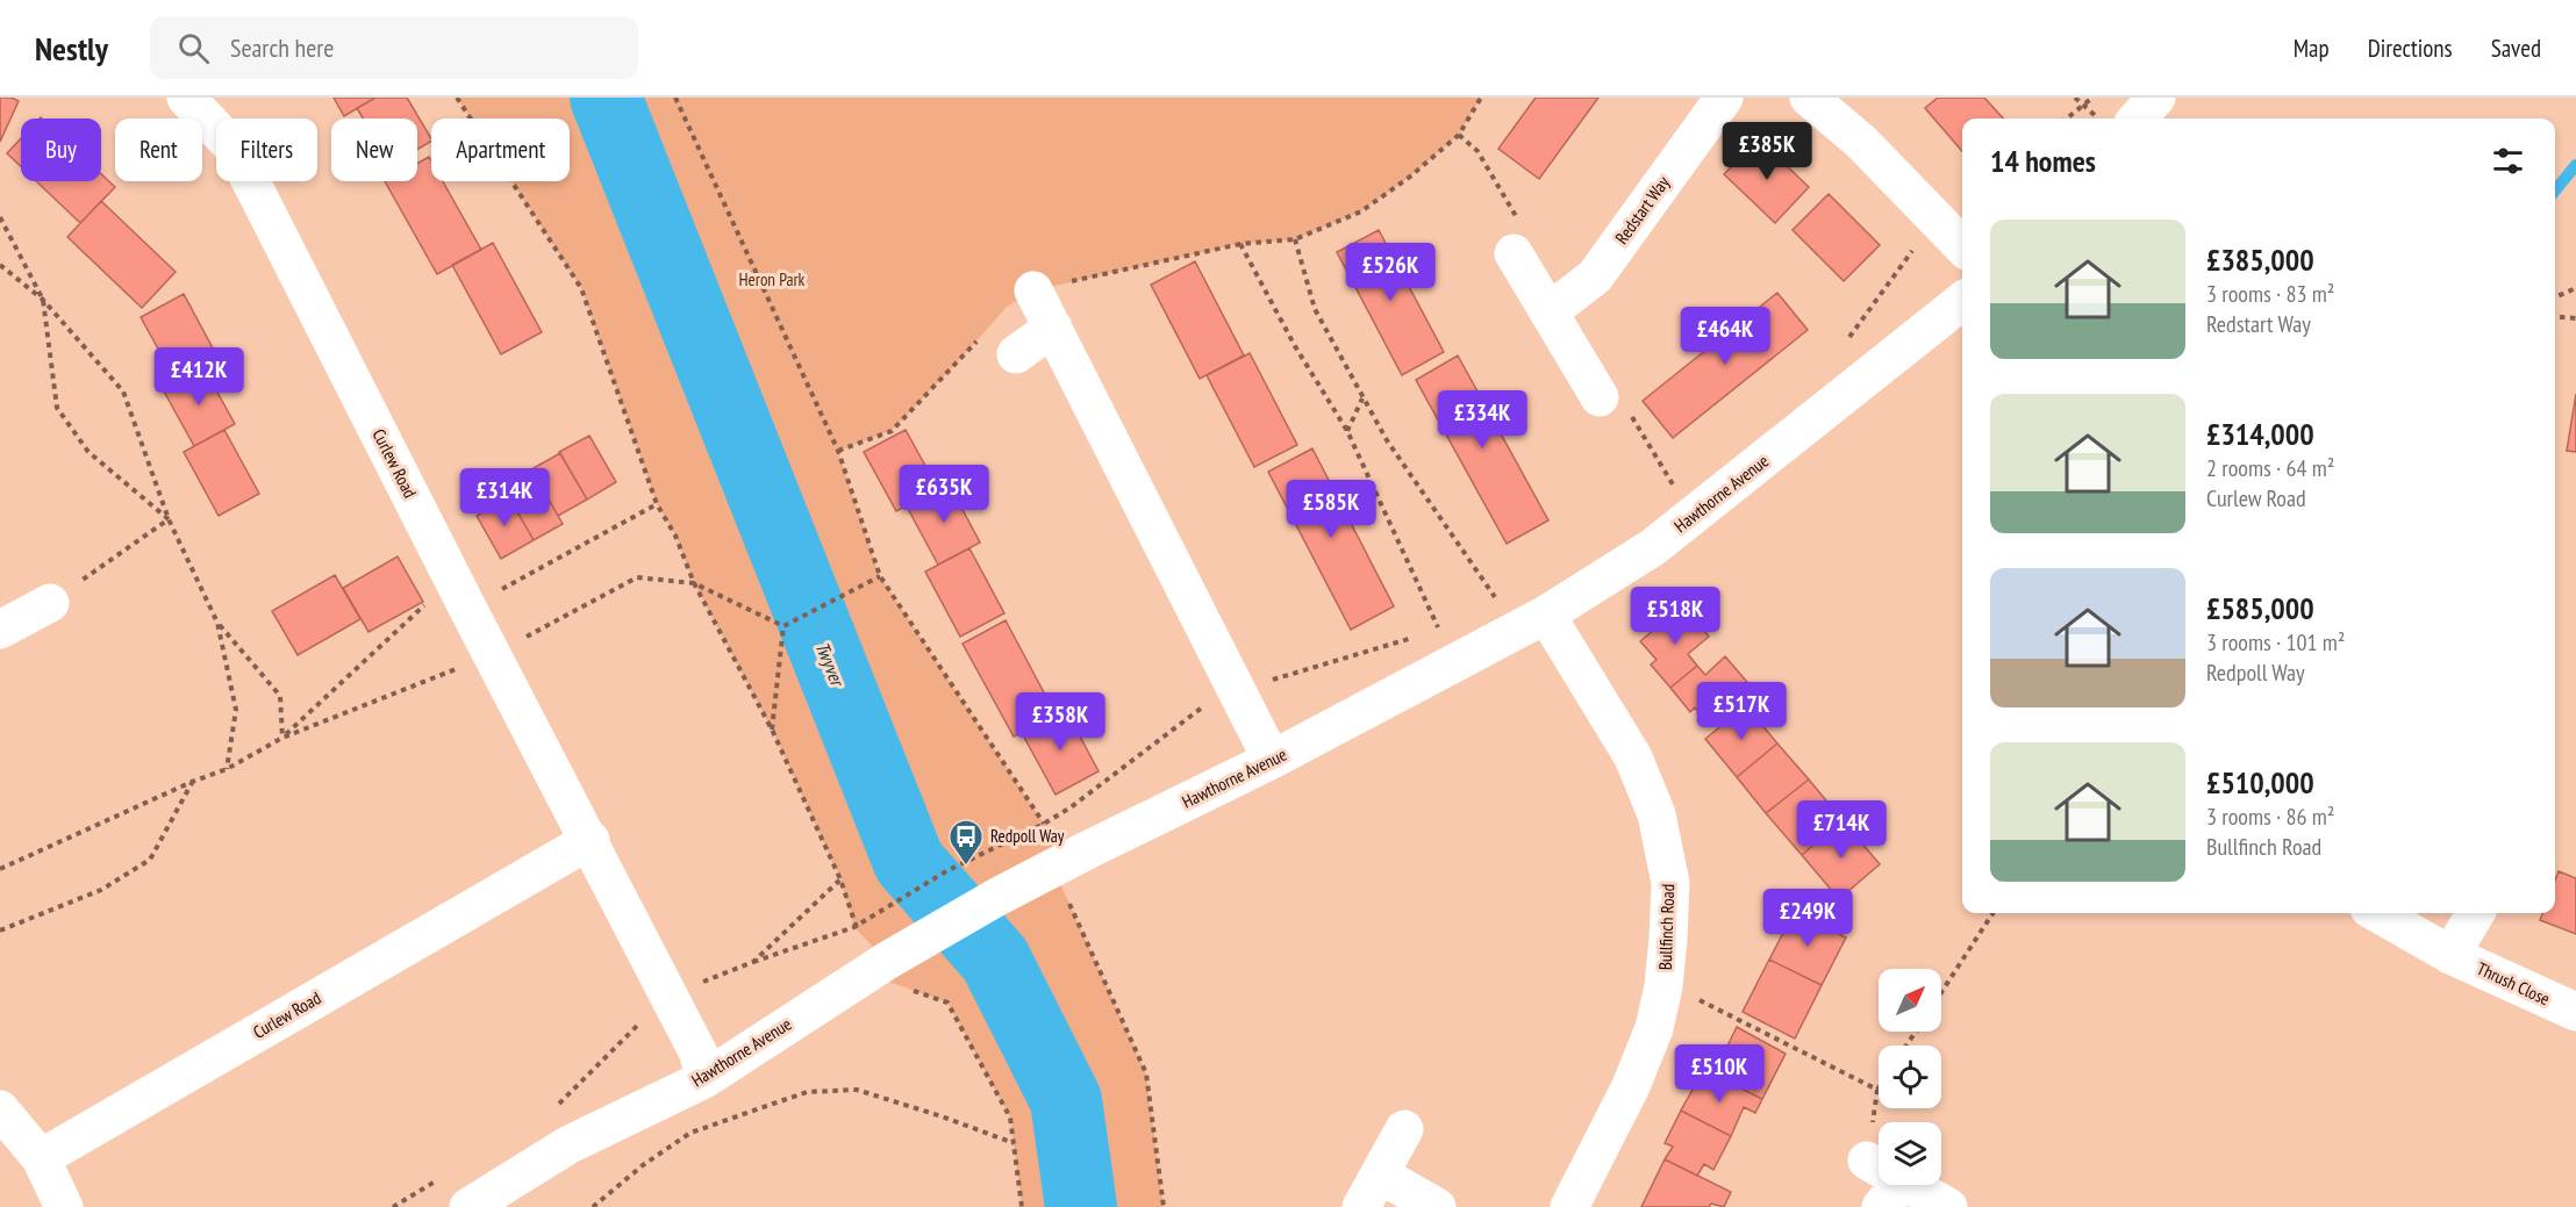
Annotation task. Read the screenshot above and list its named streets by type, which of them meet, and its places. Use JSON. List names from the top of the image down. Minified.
{"streets":{"street":["Redstart Way","Curlew Road","Hawthorne Avenue","Bullfinch Road","Thrush Close"]},"crossings":[["Curlew Road","Hawthorne Avenue"],["Hawthorne Avenue","Bullfinch Road"]],"water":["Twyver"],"parks":["Heron Park"],"places":{"bus stop":["Redpoll Way"]},"north":"top right","page":{"header":"Nestly","search":"Search here","nav":["Map","Directions","Saved"],"chip":["Buy","Rent","Filters","New","Apartment"],"heading":"14 homes","price":["£385K","£526K","£464K","£412K","£334K","£635K","£314K","£585K","£518K","£517K","£358K","£714K","£249K","£510K"],"list":[{"name":"£385,000","note":"3 rooms · 83 m² · Redstart Way"},{"name":"£314,000","note":"2 rooms · 64 m² · Curlew Road"},{"name":"£585,000","note":"3 rooms · 101 m² · Redpoll Way"},{"name":"£510,000","note":"3 rooms · 86 m² · Bullfinch Road"}]}}
